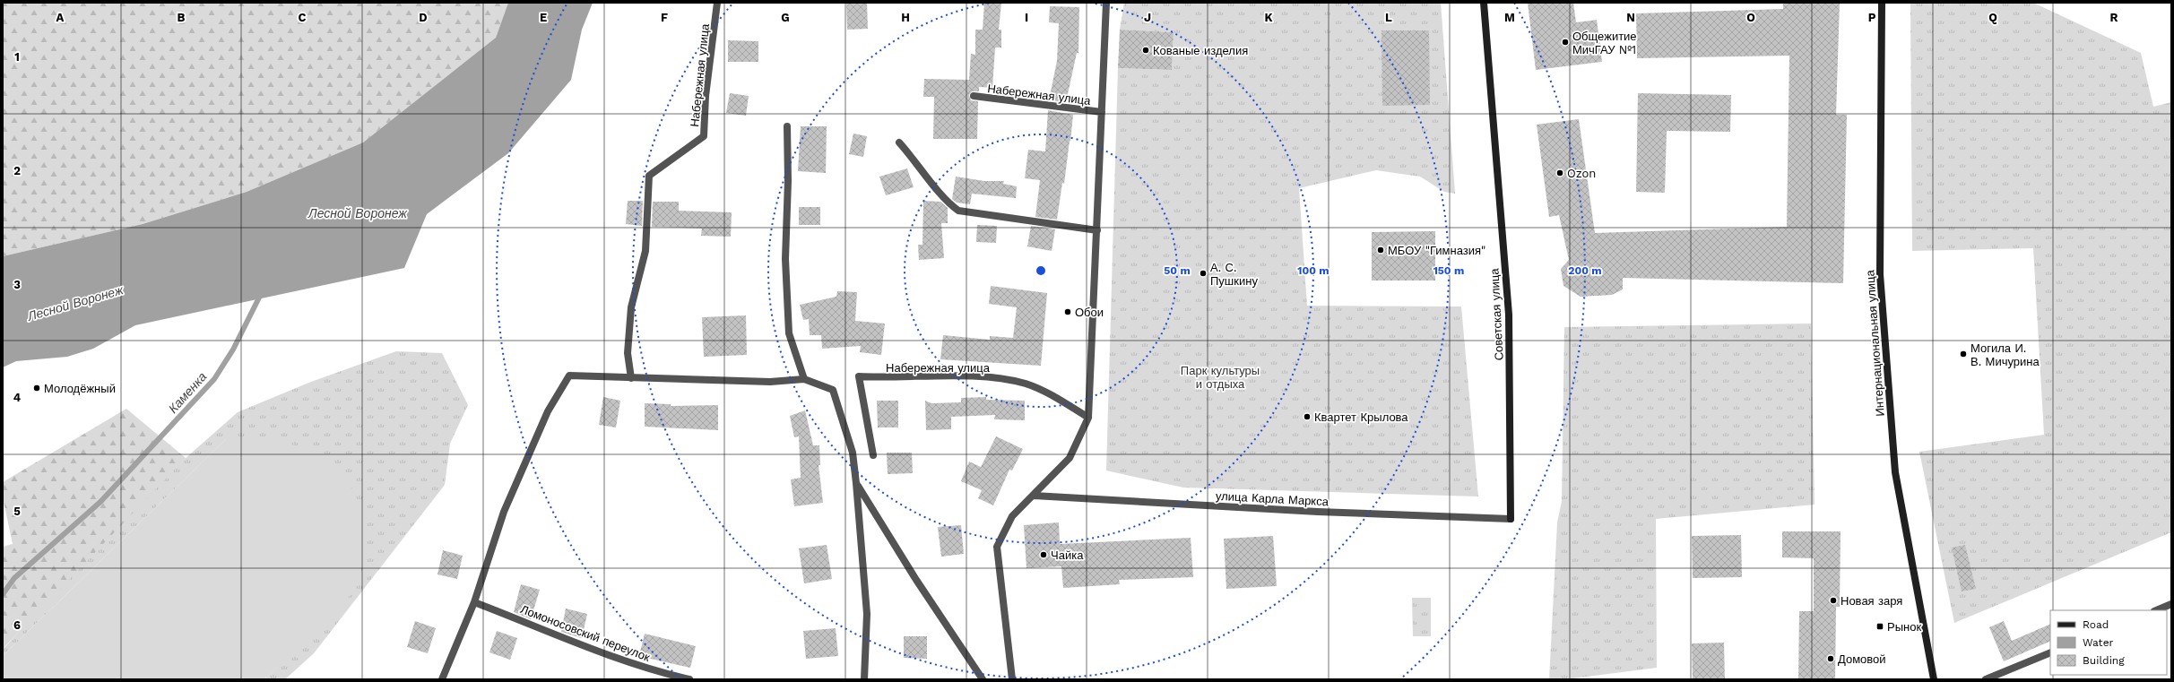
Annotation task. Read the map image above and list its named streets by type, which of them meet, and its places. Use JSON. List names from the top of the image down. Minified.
{"streets":{"main road":["Советская улица","Интернациональная улица"],"street":["Набережная улица","улица Карла Маркса","Ломоносовский переулок"]},"crossings":[["Набережная улица","улица Карла Маркса"],["Советская улица","улица Карла Маркса"]],"water":["Лесной Воронеж","Каменка"],"parks":["Парк культуры и отдыха"],"places":{"other":["Общежитие МичГАУ №1","Кованые изделия","Ozon","МБОУ \"Гимназия\"","А. С. Пушкину","Обои","Могила И. В. Мичурина","Молодёжный","Квартет Крылова","Чайка","Новая заря","Домовой"],"transit":["Рынок"]},"legend":["Road","Water","Building"],"grid":{"columns":["A","B","C","D","E","F","G","H","I","J","K","L","M","N","O","P","Q","R"],"rows":["1","2","3","4","5","6"]},"rings":["50 m","100 m","150 m","200 m"]}
